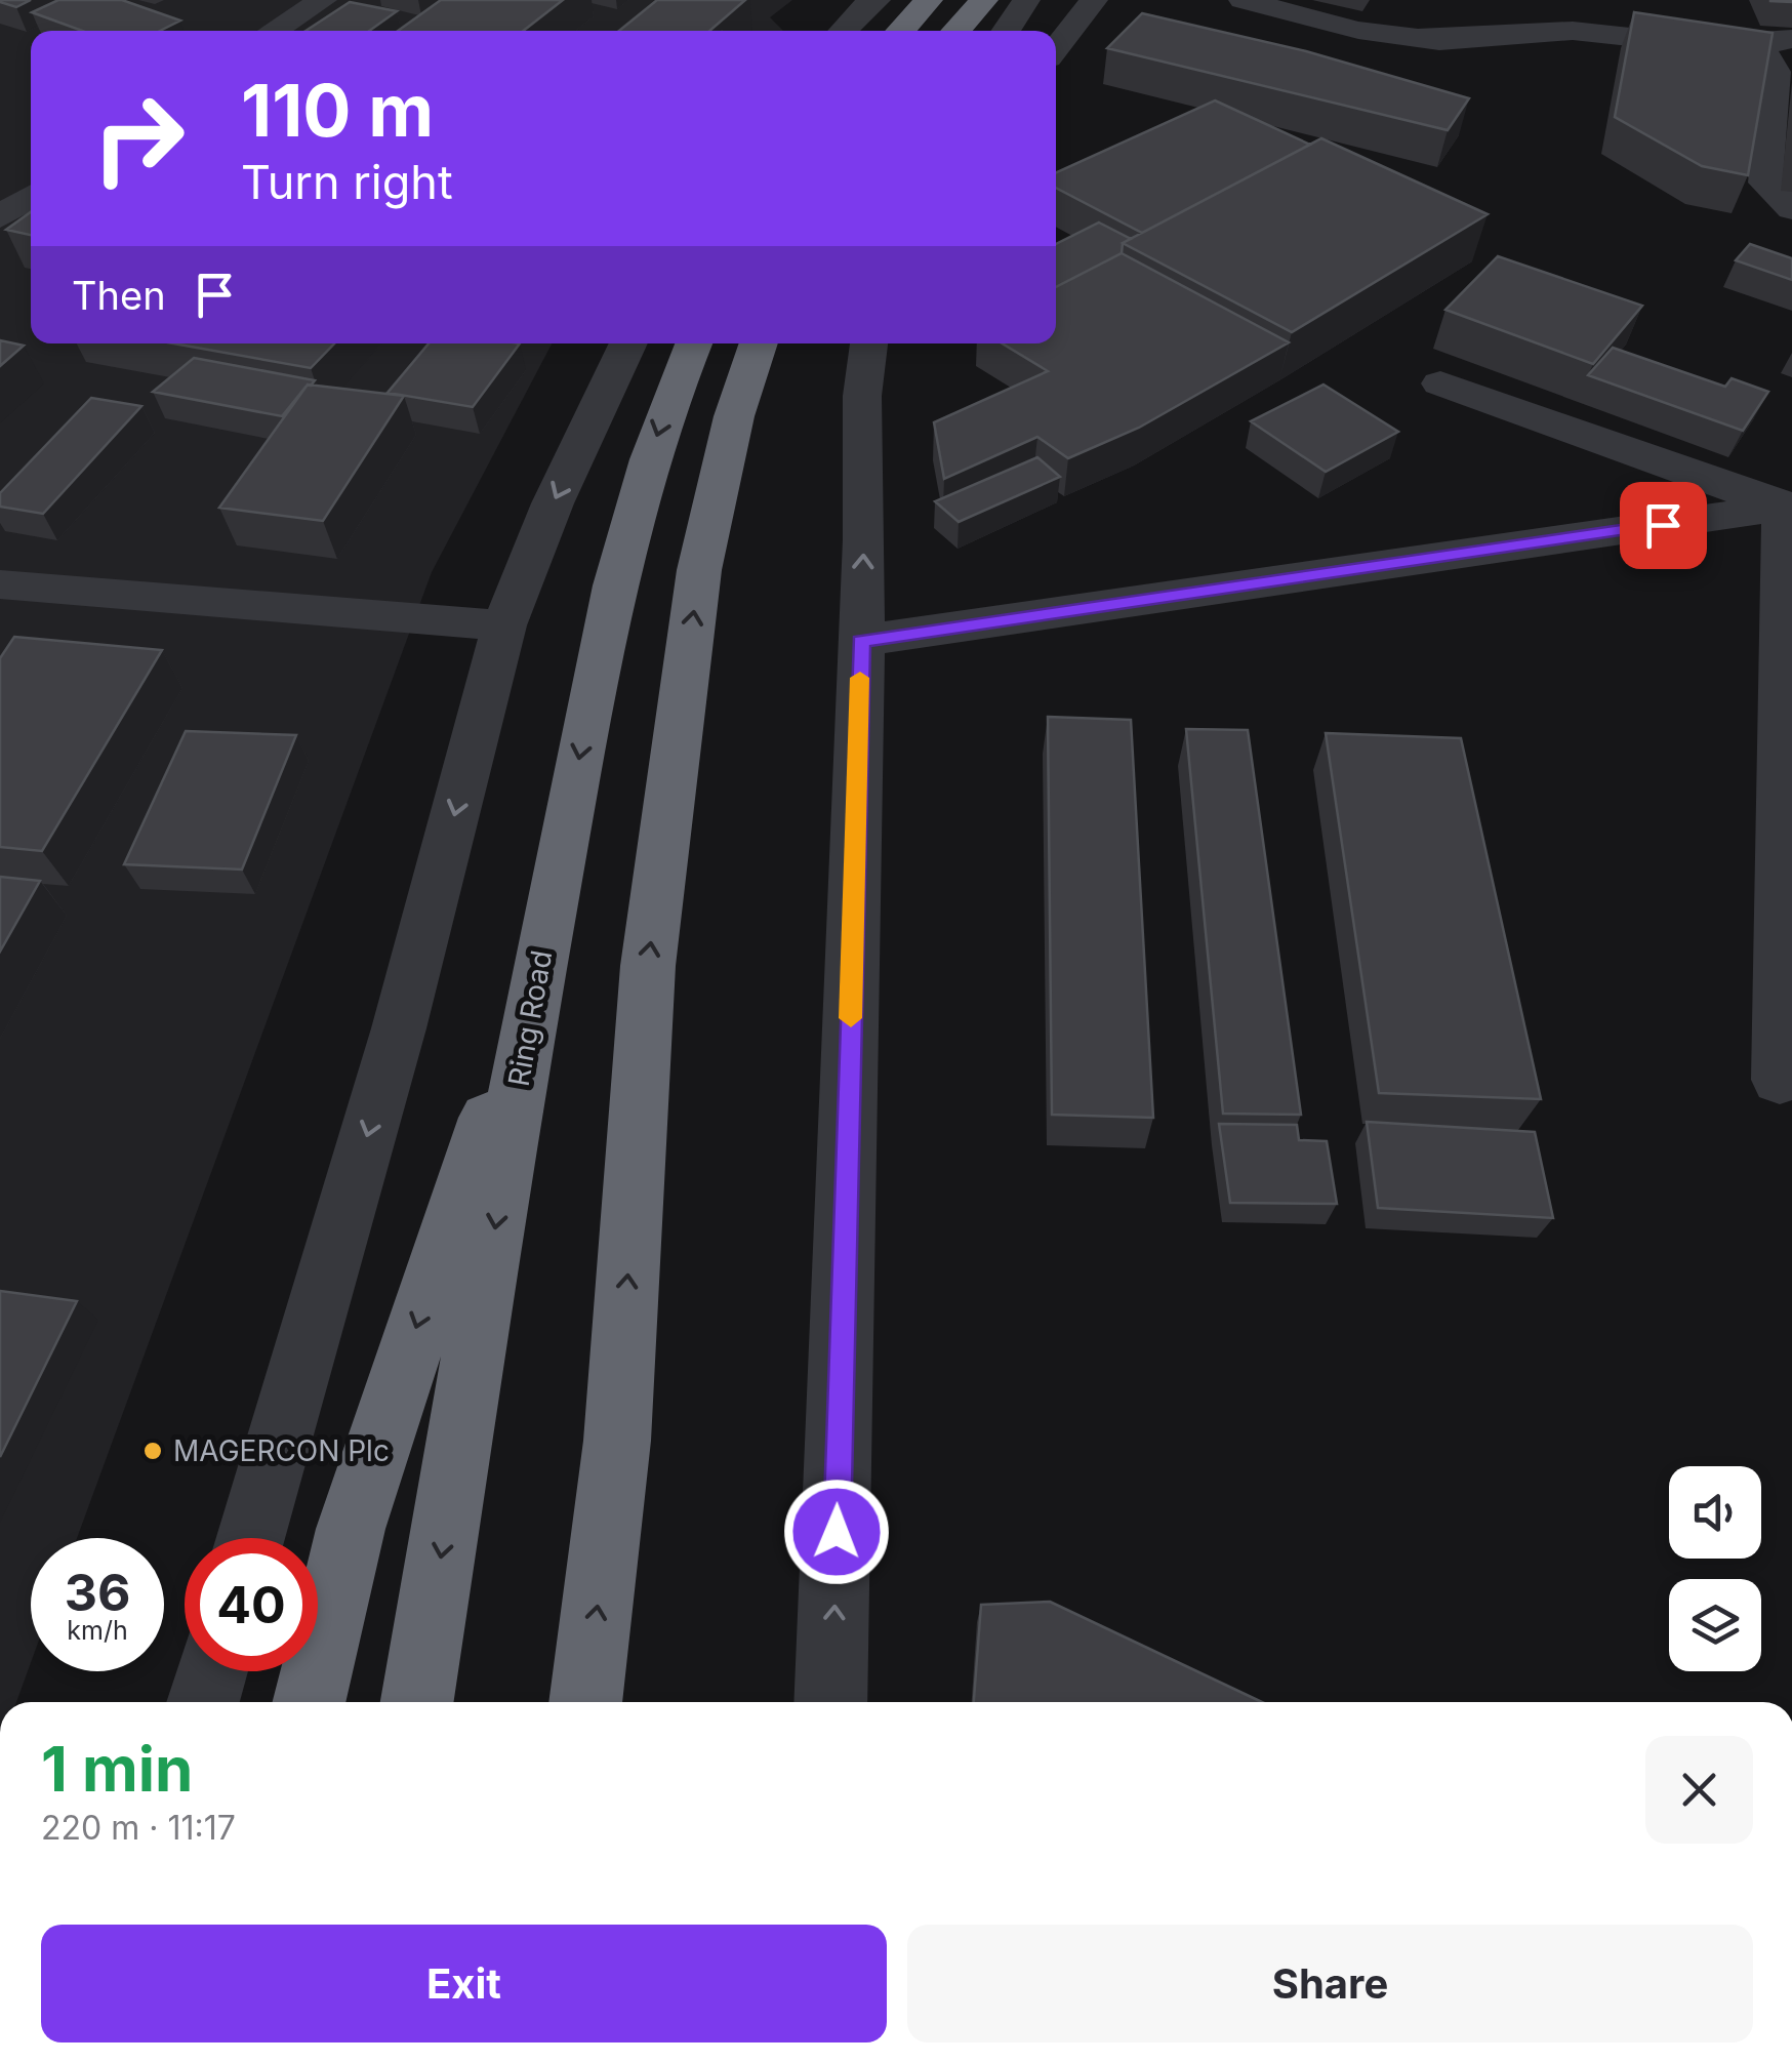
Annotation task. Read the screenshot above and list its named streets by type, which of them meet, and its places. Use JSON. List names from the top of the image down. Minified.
{"streets":{"highway":["Ring Road"]},"places":["MAGERCON Plc"],"page":{"turn":["110 m","Turn right"],"then":"Then","speed":"36 km/h","limit":"40","heading":["1 min","220 m · 11:17"],"buttons":["Exit","Share"]}}
